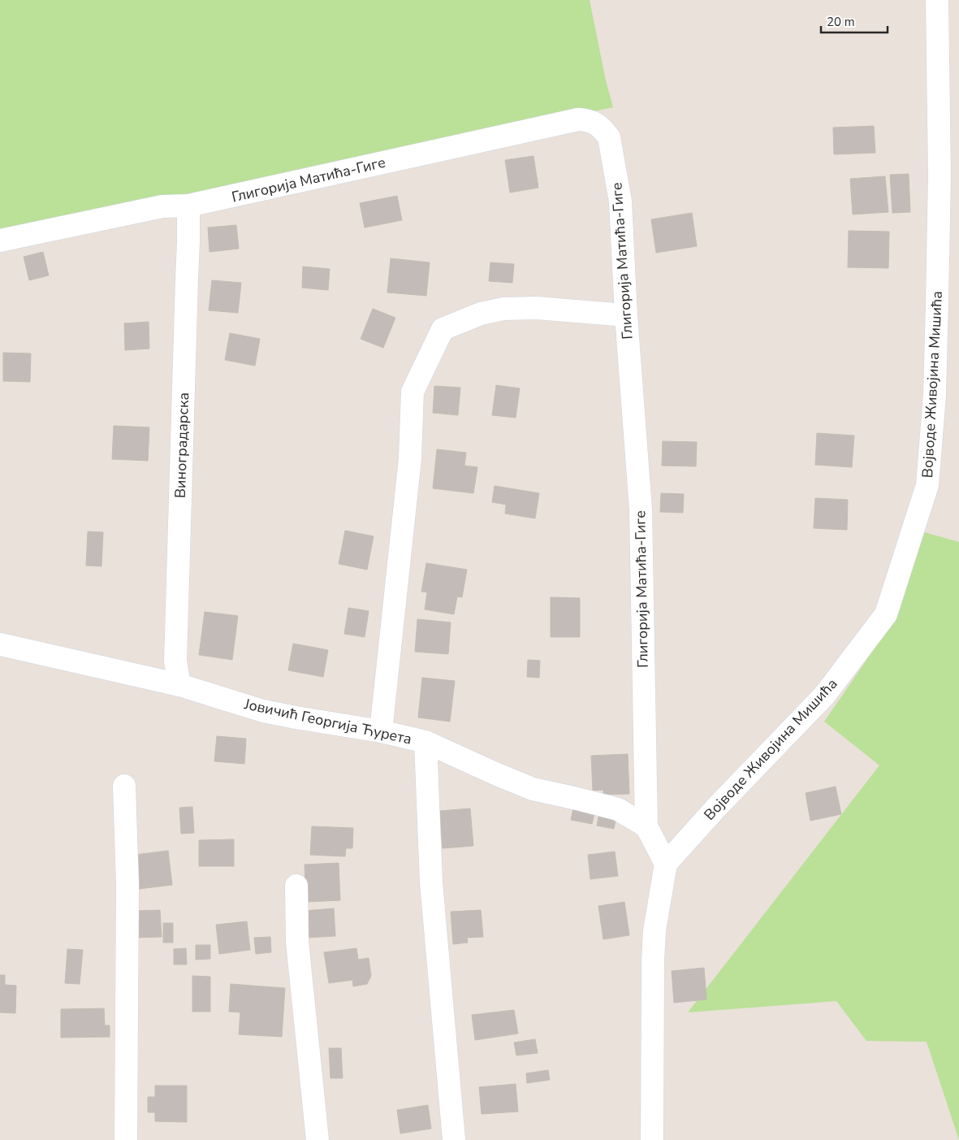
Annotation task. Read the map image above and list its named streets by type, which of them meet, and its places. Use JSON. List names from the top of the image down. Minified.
{"streets":{"street":["Глигорија Матића-Гиге","Војводе Живојина Мишића","Виноградарска","Јовичић Георгија Ћурета"]},"crossings":[["Глигорија Матића-Гиге","Војводе Живојина Мишића"],["Глигорија Матића-Гиге","Виноградарска"],["Глигорија Матића-Гиге","Јовичић Георгија Ћурета"],["Виноградарска","Јовичић Георгија Ћурета"]],"scale_bar":"20 m"}
